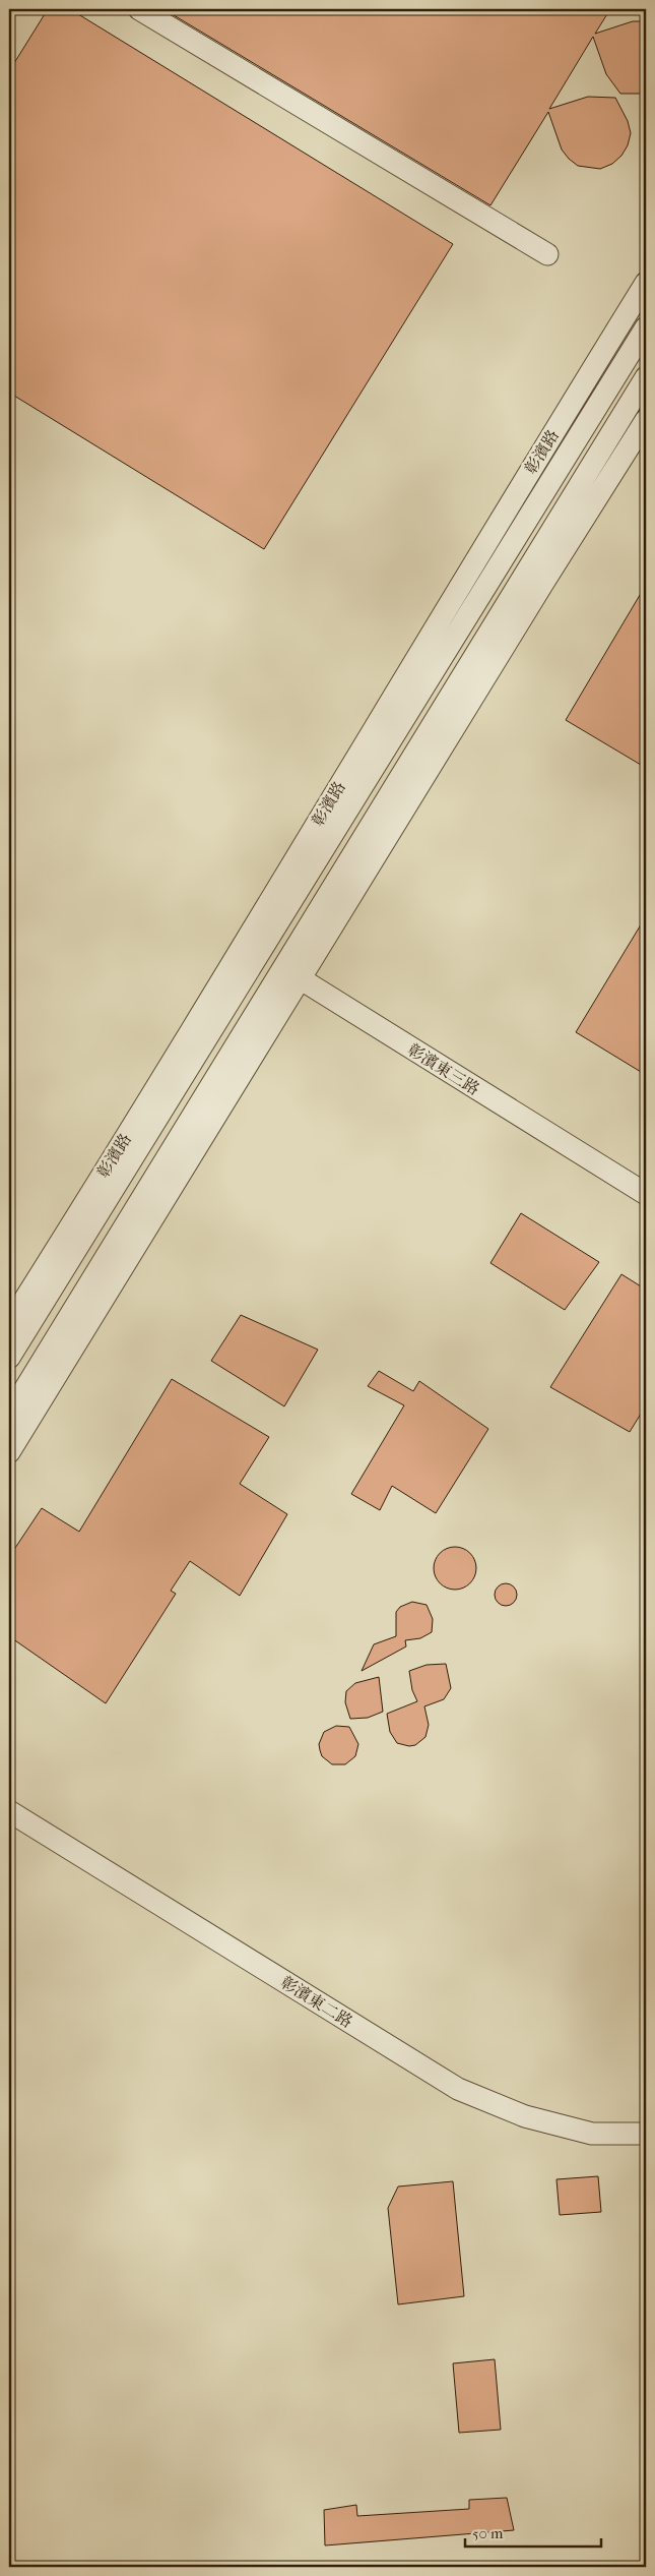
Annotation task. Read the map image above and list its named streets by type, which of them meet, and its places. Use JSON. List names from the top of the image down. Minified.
{"streets":{"street":["彰濱路","彰濱東三路","彰濱東二路"]},"crossings":[["彰濱路","彰濱東三路"]],"scale_bar":"50 m"}
